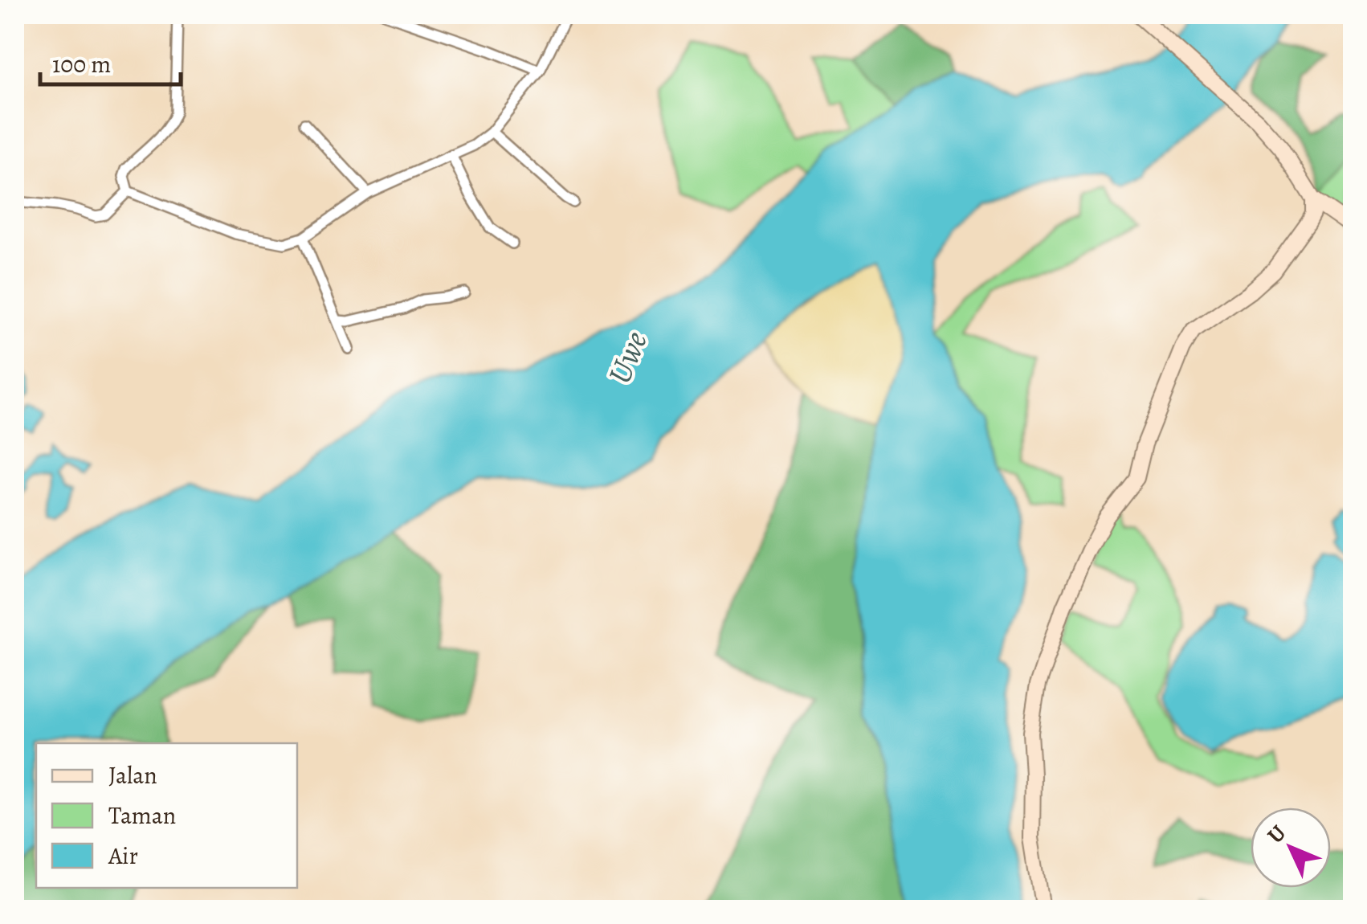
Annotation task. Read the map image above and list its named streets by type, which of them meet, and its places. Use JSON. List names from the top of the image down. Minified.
{"water":["Uwe"],"legend":["Jalan","Taman","Air"],"scale_bar":"100 m","north":"top left"}
